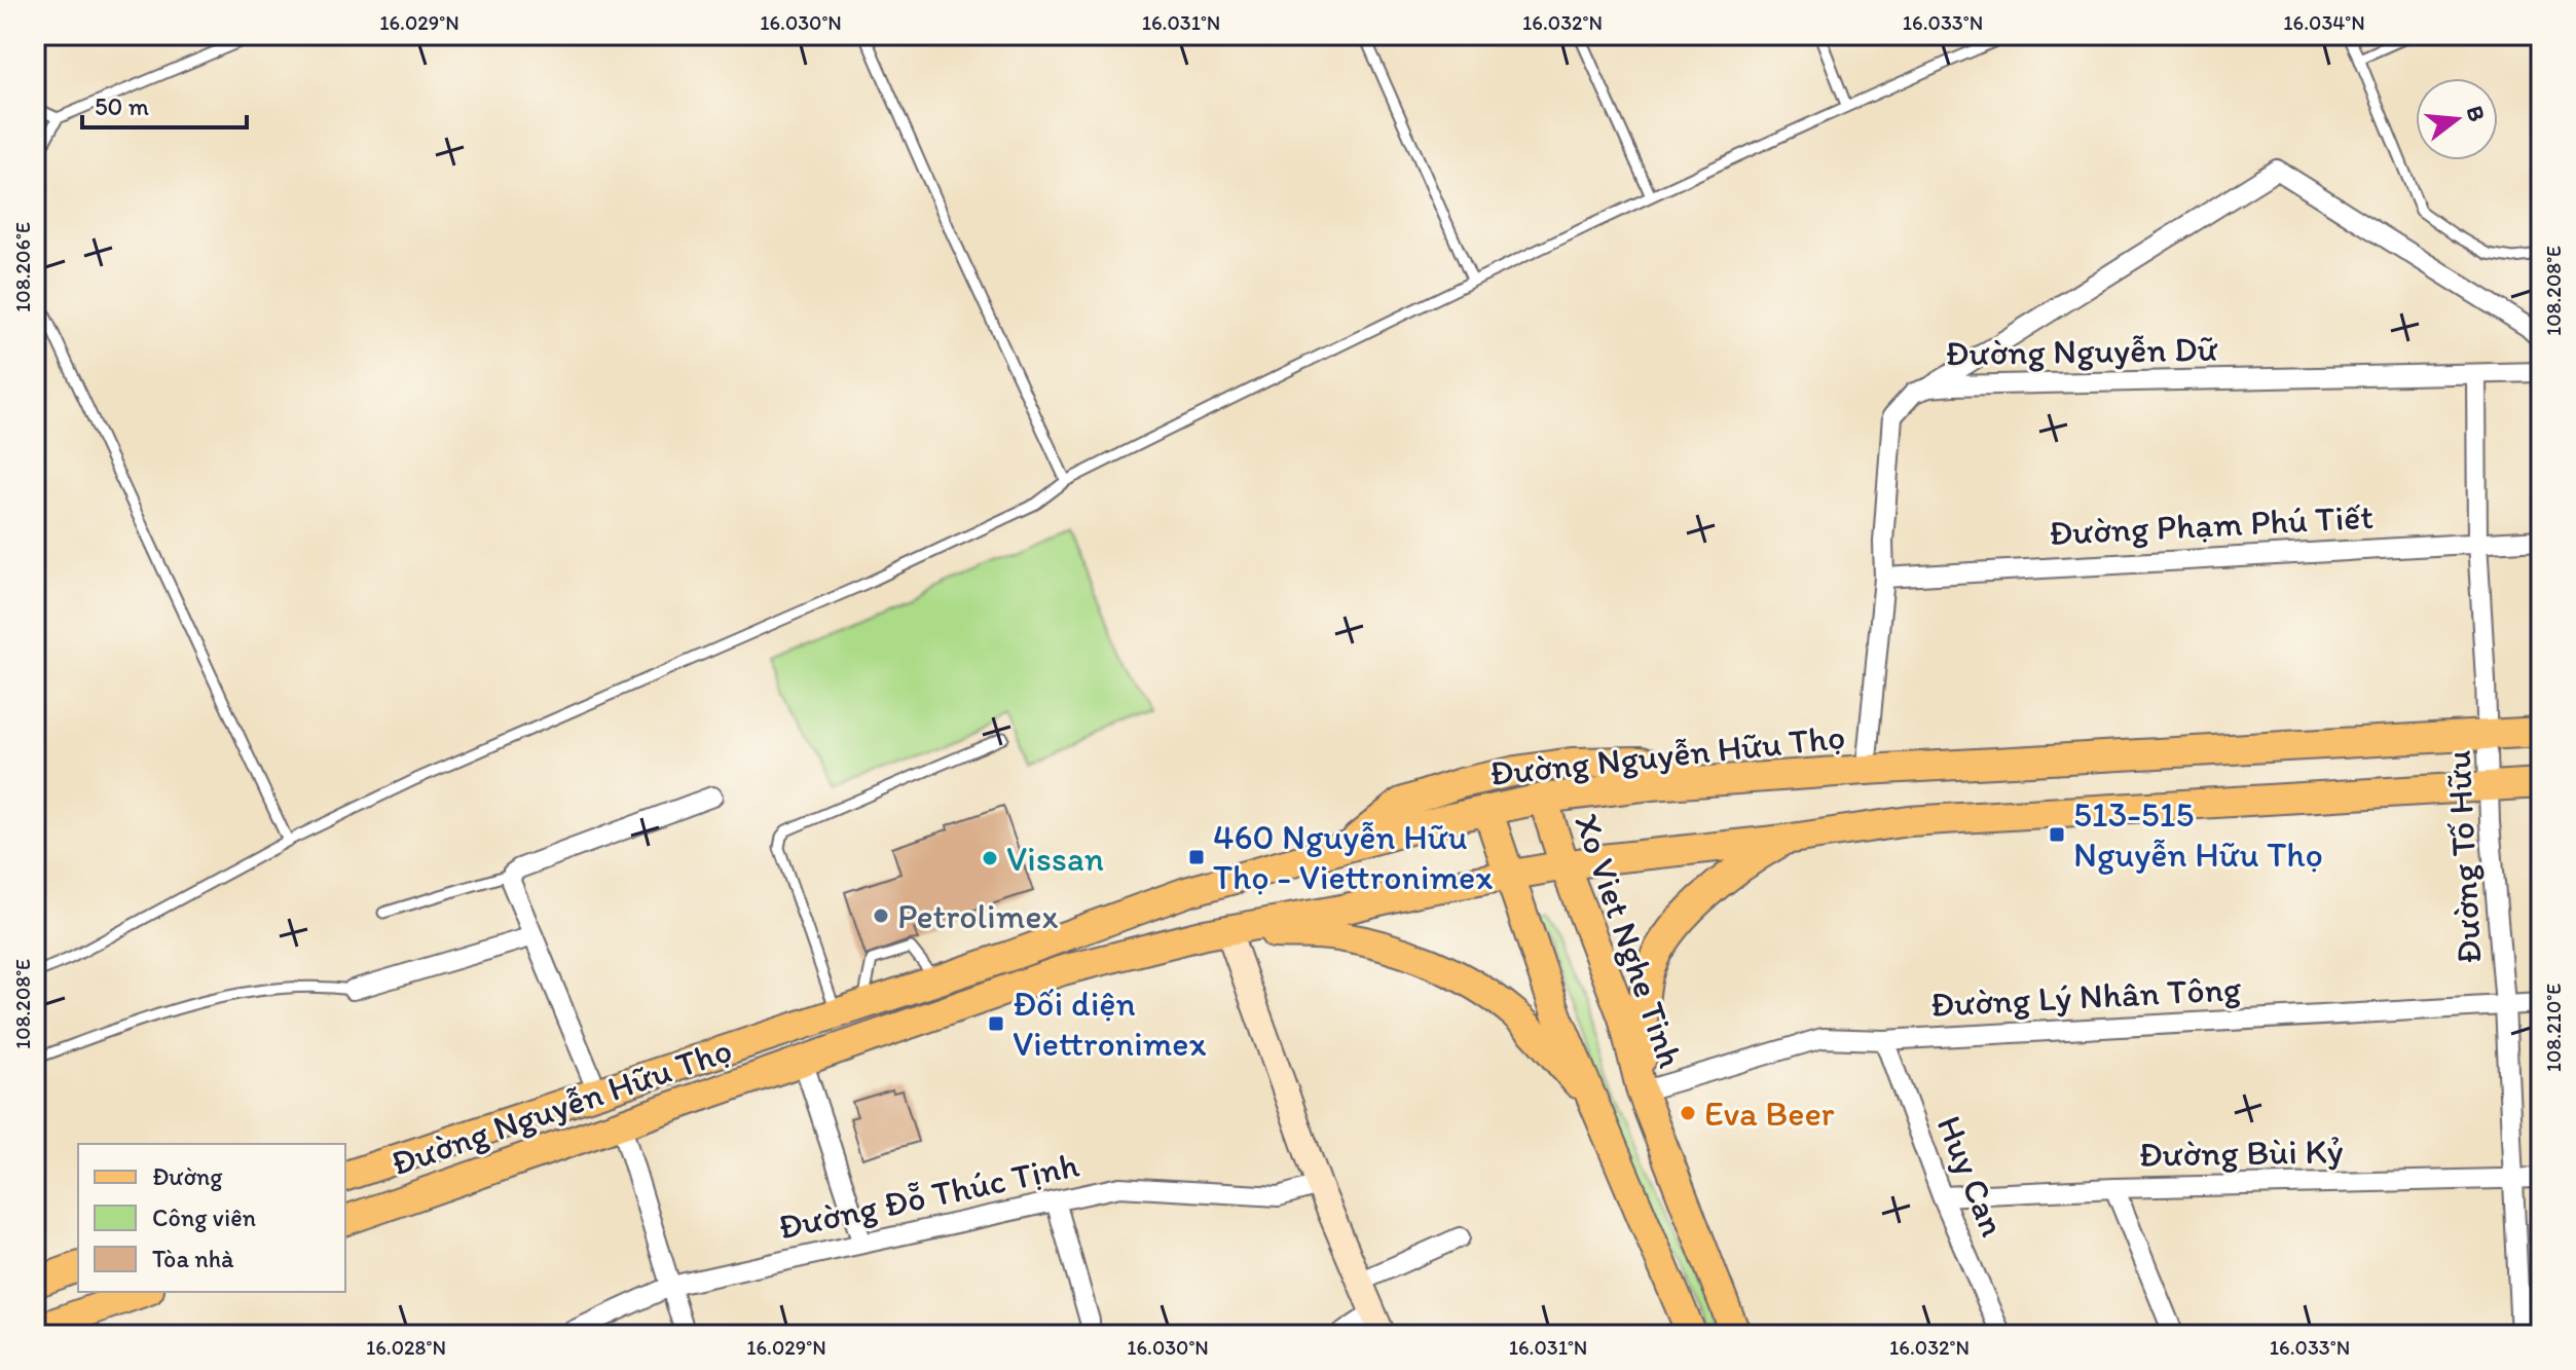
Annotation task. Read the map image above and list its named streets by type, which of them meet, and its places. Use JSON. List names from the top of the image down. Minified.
{"streets":{"main road":["Đường Nguyễn Hữu Thọ","Xo Viet Nghe Tinh"],"street":["Đường Nguyễn Dữ","Đường Phạm Phú Tiết","Đường Tố Hữu","Đường Lý Nhân Tông","Đường Bùi Kỷ","Huy Can","Đường Đỗ Thúc Tịnh"]},"crossings":[["Đường Nguyễn Dữ","Đường Phạm Phú Tiết"],["Đường Nguyễn Dữ","Đường Nguyễn Hữu Thọ"],["Đường Nguyễn Dữ","Đường Tố Hữu"],["Đường Phạm Phú Tiết","Đường Tố Hữu"],["Đường Nguyễn Hữu Thọ","Đường Tố Hữu"],["Đường Nguyễn Hữu Thọ","Xo Viet Nghe Tinh"],["Đường Tố Hữu","Đường Lý Nhân Tông"],["Đường Tố Hữu","Đường Bùi Kỷ"],["Xo Viet Nghe Tinh","Đường Lý Nhân Tông"],["Đường Lý Nhân Tông","Huy Can"],["Đường Bùi Kỷ","Huy Can"]],"places":{"transit":["513-515 Nguyễn Hữu Thọ","460 Nguyễn Hữu Thọ - Viettronimex","Đối diện Viettronimex"],"other":["Vissan","Petrolimex","Eva Beer"]},"legend":["Đường","Công viên","Tòa nhà"],"scale_bar":"50 m","north":"right","coordinates":["16.029°N","16.030°N","16.031°N","16.032°N","16.033°N","16.034°N","108.206°E","108.208°E","108.210°E","16.028°N"]}
